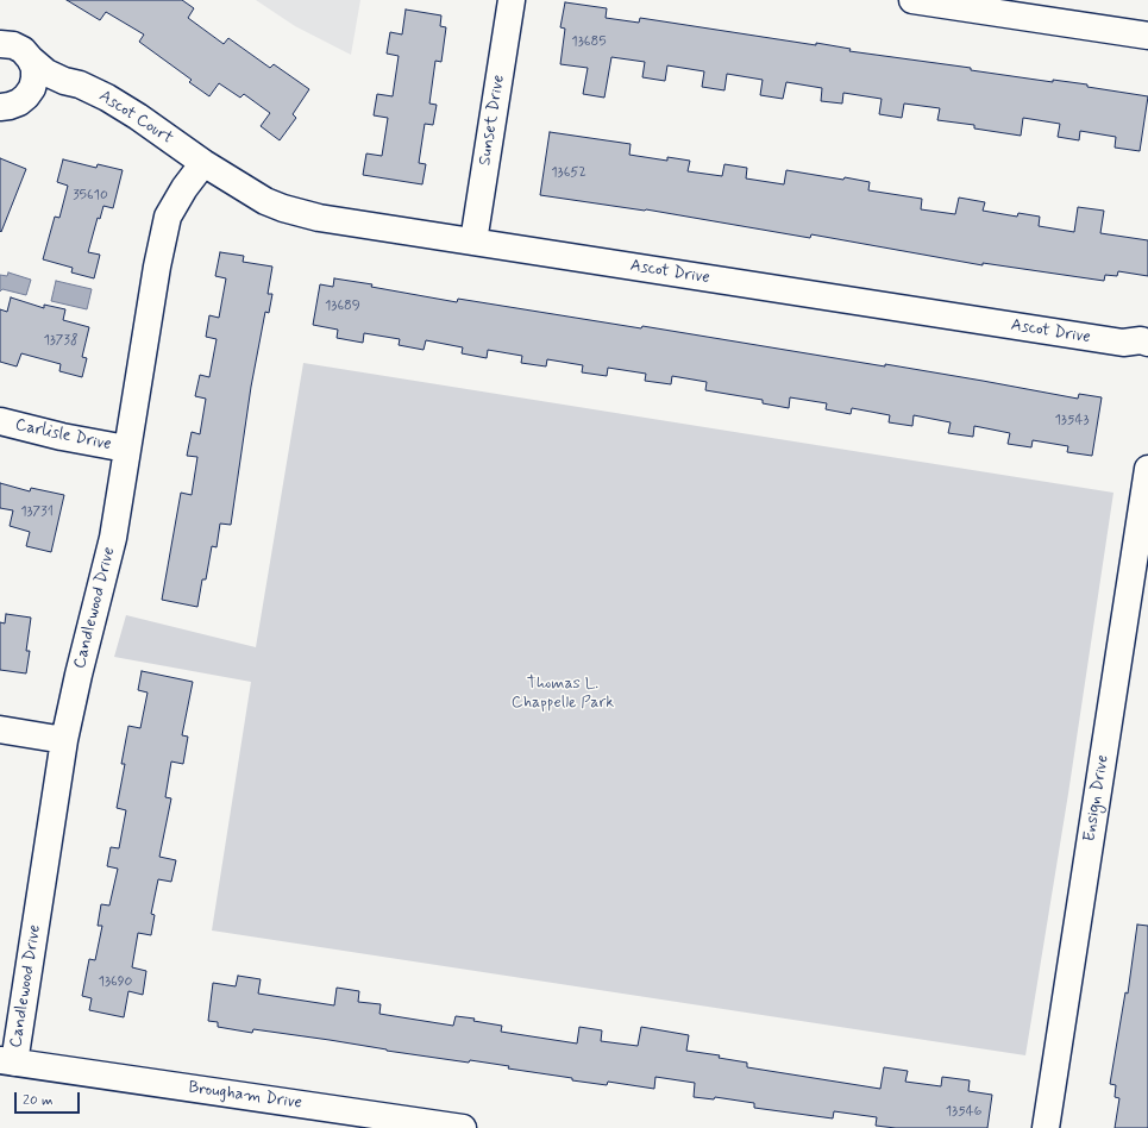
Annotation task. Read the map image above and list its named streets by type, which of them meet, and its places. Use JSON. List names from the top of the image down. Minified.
{"streets":{"street":["Ascot Court","Sunset Drive","Ascot Drive","Carlisle Drive","Candlewood Drive","Ensign Drive","Brougham Drive"]},"crossings":[["Ascot Court","Ascot Drive"],["Ascot Court","Candlewood Drive"],["Sunset Drive","Ascot Drive"],["Ascot Drive","Candlewood Drive"],["Carlisle Drive","Candlewood Drive"],["Candlewood Drive","Brougham Drive"]],"parks":["Thomas L. Chappelle Park"],"house_numbers":["13685","13652","35610","13689","13738","13543","13731","13690","13546"],"scale_bar":"20 m"}
